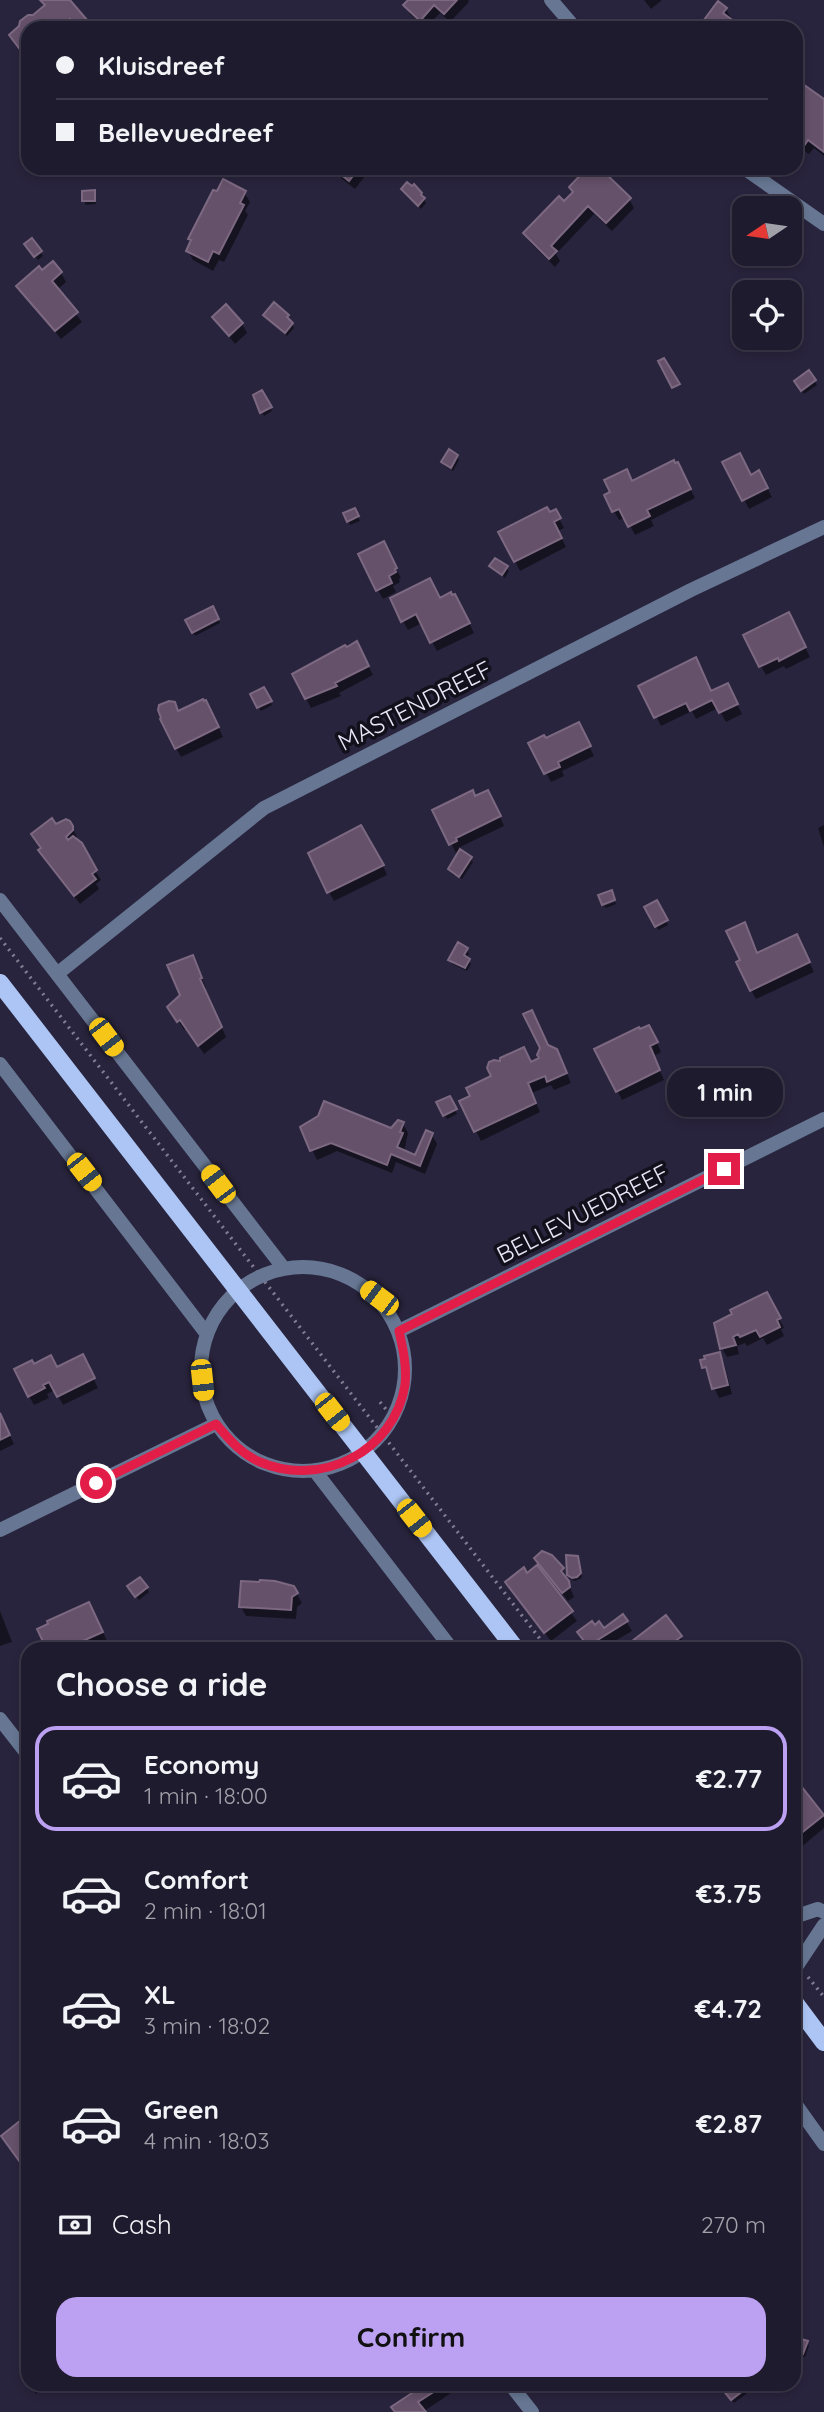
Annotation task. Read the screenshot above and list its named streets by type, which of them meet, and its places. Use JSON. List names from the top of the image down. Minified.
{"streets":{"street":["MASTENDREEF","BELLEVUEDREEF"]},"north":"left","page":{"banner":["Kluisdreef","Bellevuedreef"],"bubble":"1 min","heading":"Choose a ride","list":[{"name":"Economy","note":"1 min · 18:00","value":"€2.77"},{"name":"Comfort","note":"2 min · 18:01","value":"€3.75"},{"name":"XL","note":"3 min · 18:02","value":"€4.72"},{"name":"Green","note":"4 min · 18:03","value":"€2.87"}],"pay":["Cash","270 m"],"buttons":"Confirm"}}
